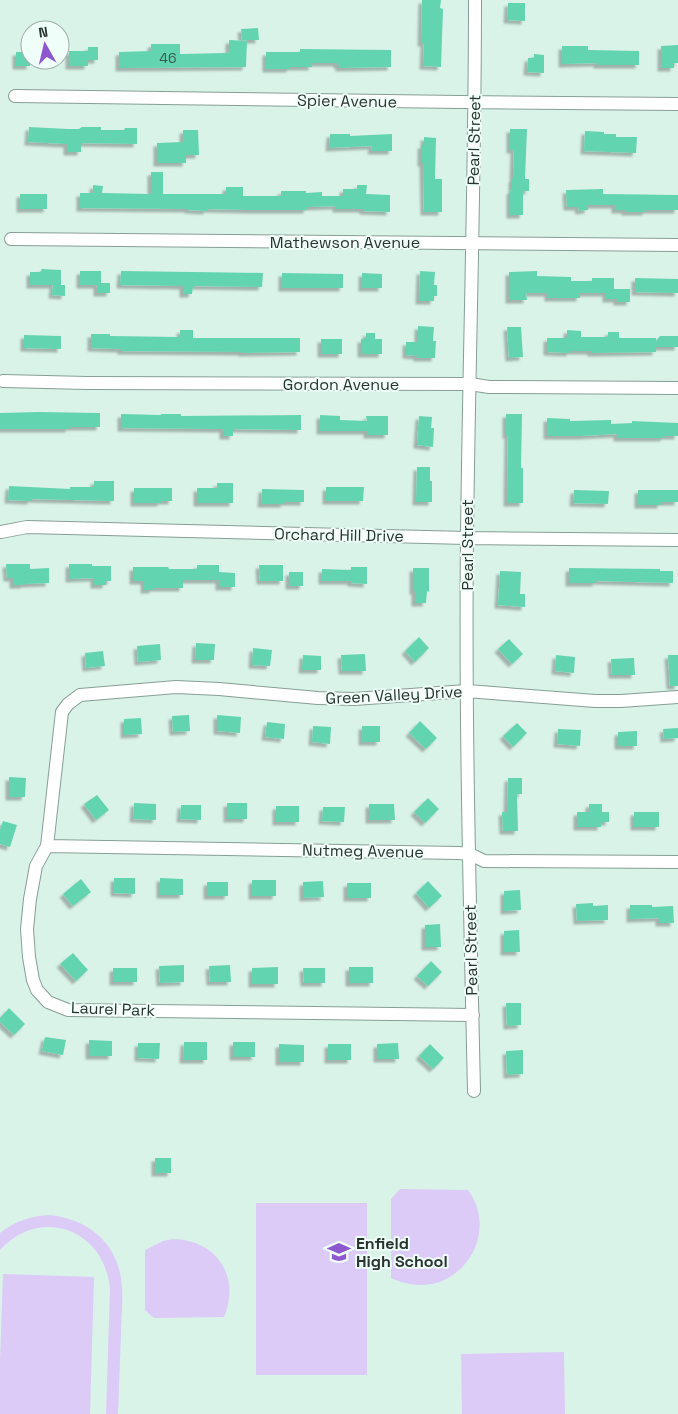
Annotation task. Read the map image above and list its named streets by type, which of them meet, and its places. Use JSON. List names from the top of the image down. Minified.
{"streets":{"street":["Spier Avenue","Pearl Street","Mathewson Avenue","Gordon Avenue","Orchard Hill Drive","Green Valley Drive","Nutmeg Avenue","Laurel Park"]},"crossings":[["Spier Avenue","Pearl Street"],["Pearl Street","Mathewson Avenue"],["Pearl Street","Gordon Avenue"],["Pearl Street","Orchard Hill Drive"],["Pearl Street","Green Valley Drive"],["Pearl Street","Nutmeg Avenue"],["Pearl Street","Laurel Park"],["Green Valley Drive","Laurel Park"],["Nutmeg Avenue","Laurel Park"]],"places":{"school or university":["Enfield High School"]},"house_numbers":["46"],"north":"top"}
